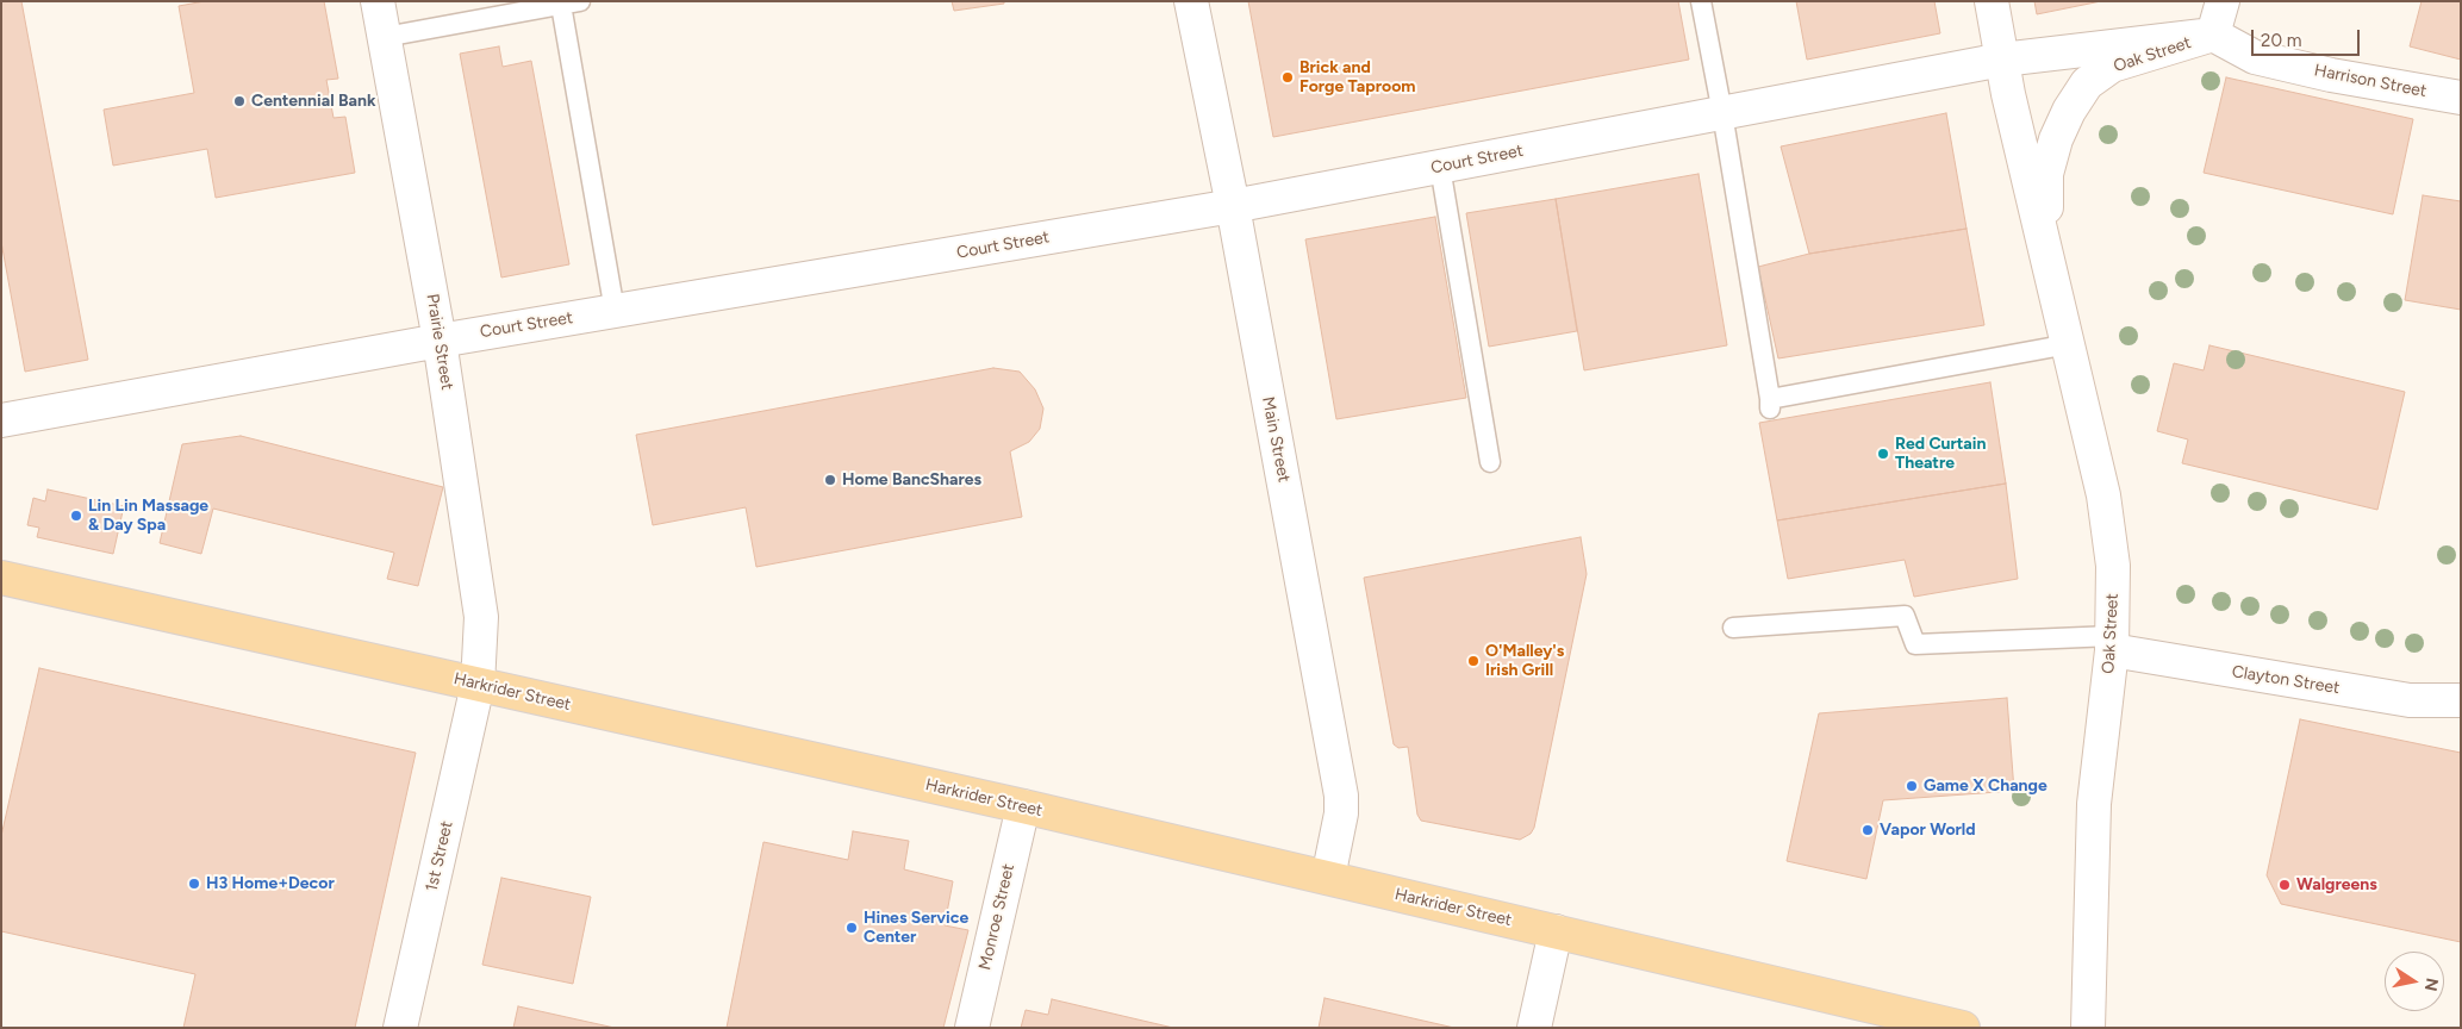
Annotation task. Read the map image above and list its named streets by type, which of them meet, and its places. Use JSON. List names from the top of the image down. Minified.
{"streets":{"main road":["Harkrider Street"],"street":["Oak Street","Harrison Street","Court Street","Prairie Street","Main Street","Clayton Street","1st Street","Monroe Street"]},"crossings":[["Oak Street","Harrison Street"],["Oak Street","Court Street"],["Oak Street","Clayton Street"],["Court Street","Prairie Street"],["Court Street","Main Street"],["Prairie Street","Harkrider Street"],["Prairie Street","1st Street"],["Main Street","Harkrider Street"],["Harkrider Street","1st Street"],["Harkrider Street","Monroe Street"]],"places":["Brick and Forge Taproom","Centennial Bank","Red Curtain Theatre","Home BancShares","Lin Lin Massage & Day Spa","O'Malley's Irish Grill","Game X Change","Vapor World","H3 Home+Decor","Walgreens","Hines Service Center"],"scale_bar":"20 m","north":"right"}
